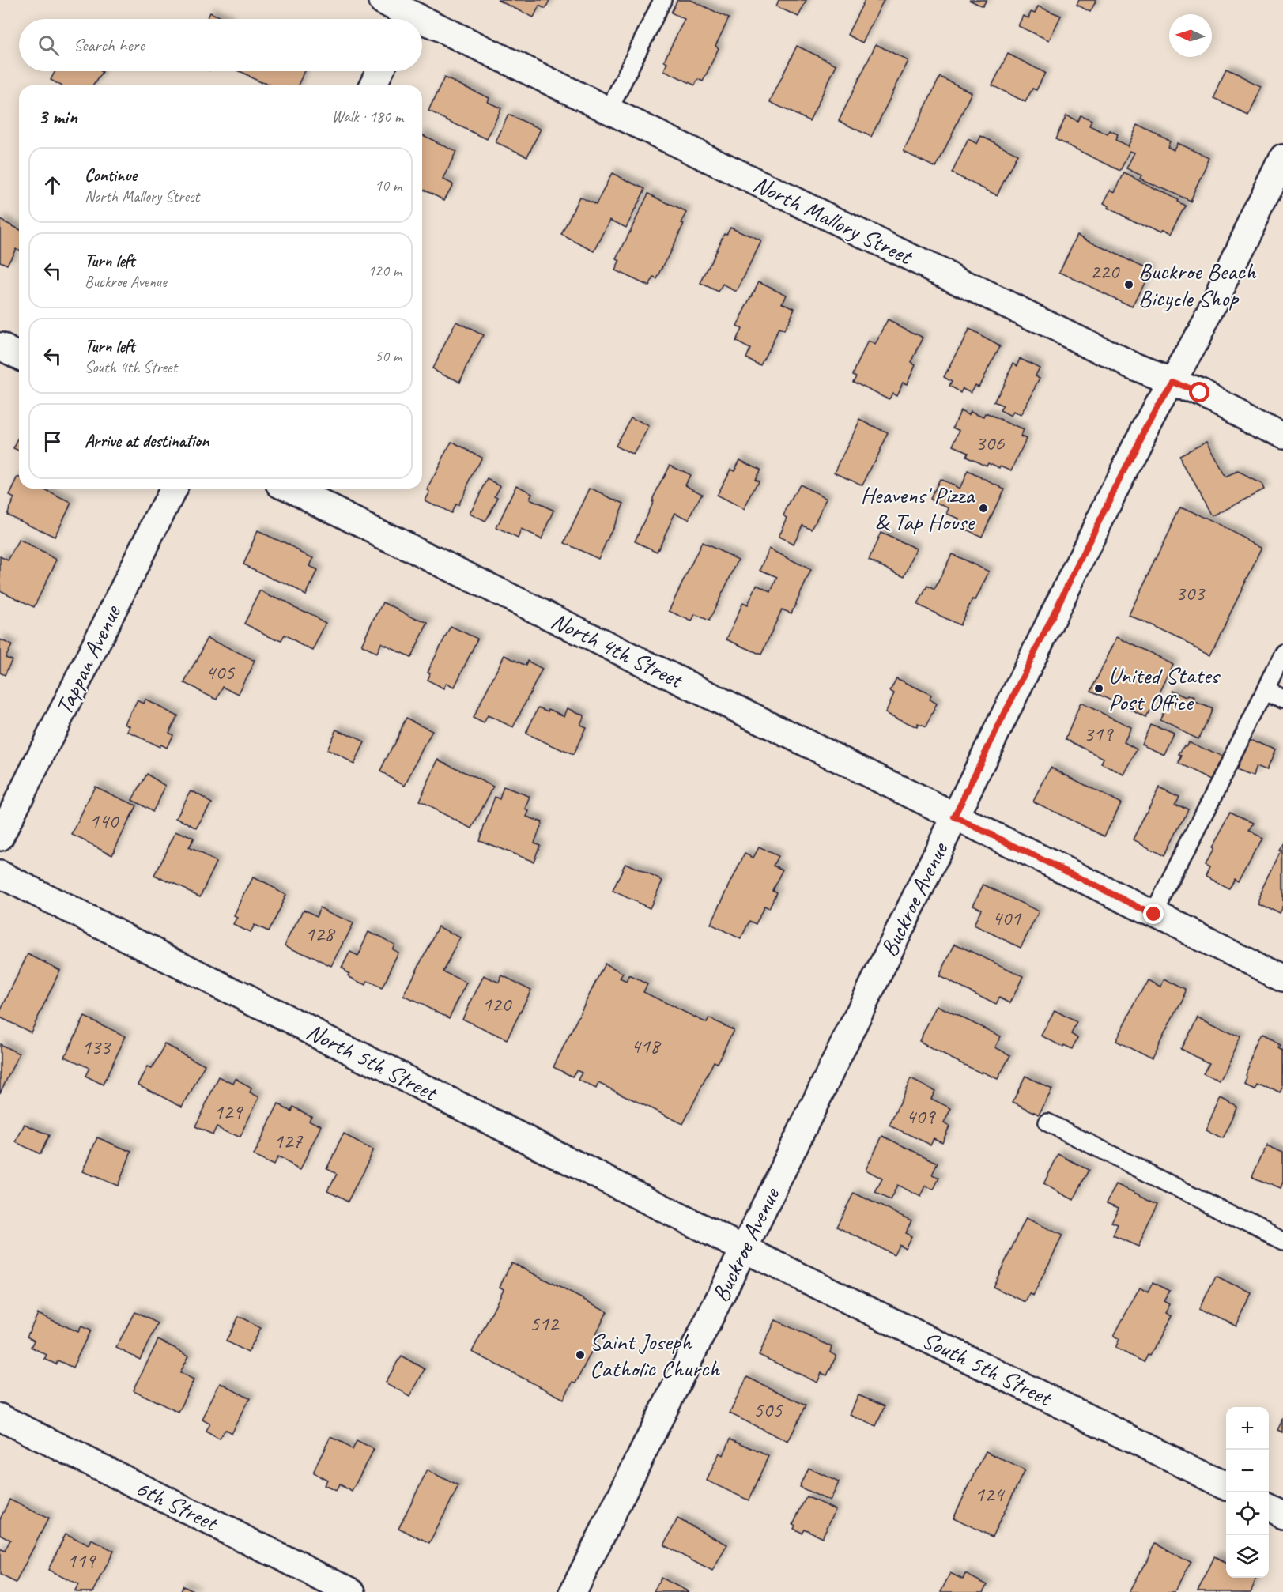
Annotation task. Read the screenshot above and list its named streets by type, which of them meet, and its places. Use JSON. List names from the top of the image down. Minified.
{"streets":{"street":["North Mallory Street","North 4th Street","Tappan Avenue","Buckroe Avenue","North 5th Street","South 5th Street","6th Street"]},"crossings":[["North Mallory Street","Buckroe Avenue"],["North 4th Street","Buckroe Avenue"],["Buckroe Avenue","North 5th Street"],["Buckroe Avenue","South 5th Street"],["North 5th Street","South 5th Street"]],"places":["Buckroe Beach Bicycle Shop","Heavens' Pizza & Tap House","United States Post Office","Saint Joseph Catholic Church"],"house_numbers":["220","306","303","405","319","140","401","128","120","418","133","129","409","127","512","505","124","119"],"north":"left","page":{"search":"Search here","heading":["3 min","Walk · 180 m"],"list":[["Continue","North Mallory Street","10 m"],["Turn left","Buckroe Avenue","120 m"],["Turn left","South 4th Street","50 m"],"Arrive at destination"],"map_buttons":["+","−"]}}
